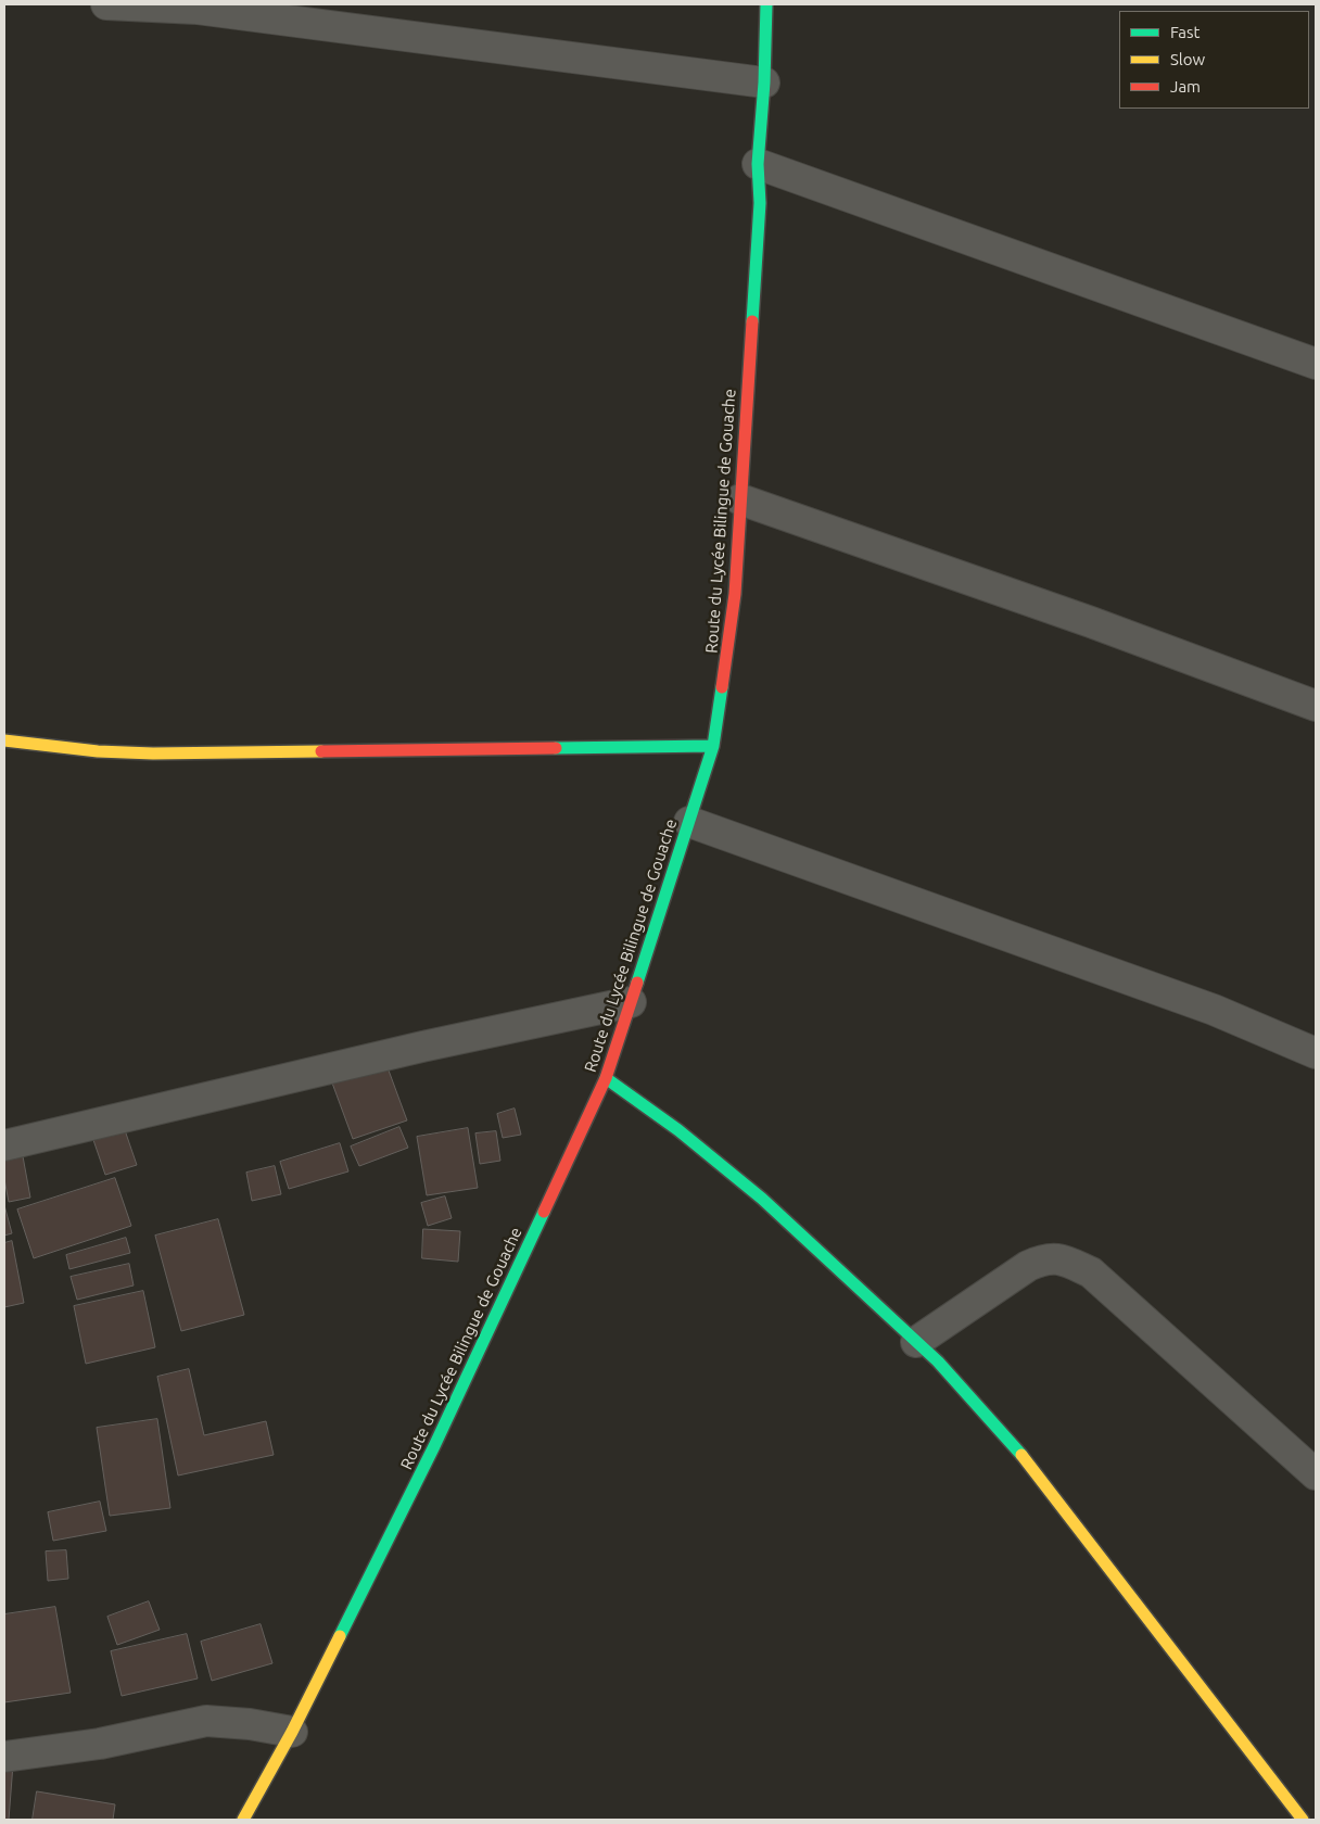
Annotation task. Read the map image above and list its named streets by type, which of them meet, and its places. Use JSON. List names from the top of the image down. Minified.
{"streets":{"street":["Route du Lycée Bilingue de Gouache"]},"legend":["Fast","Slow","Jam"]}
